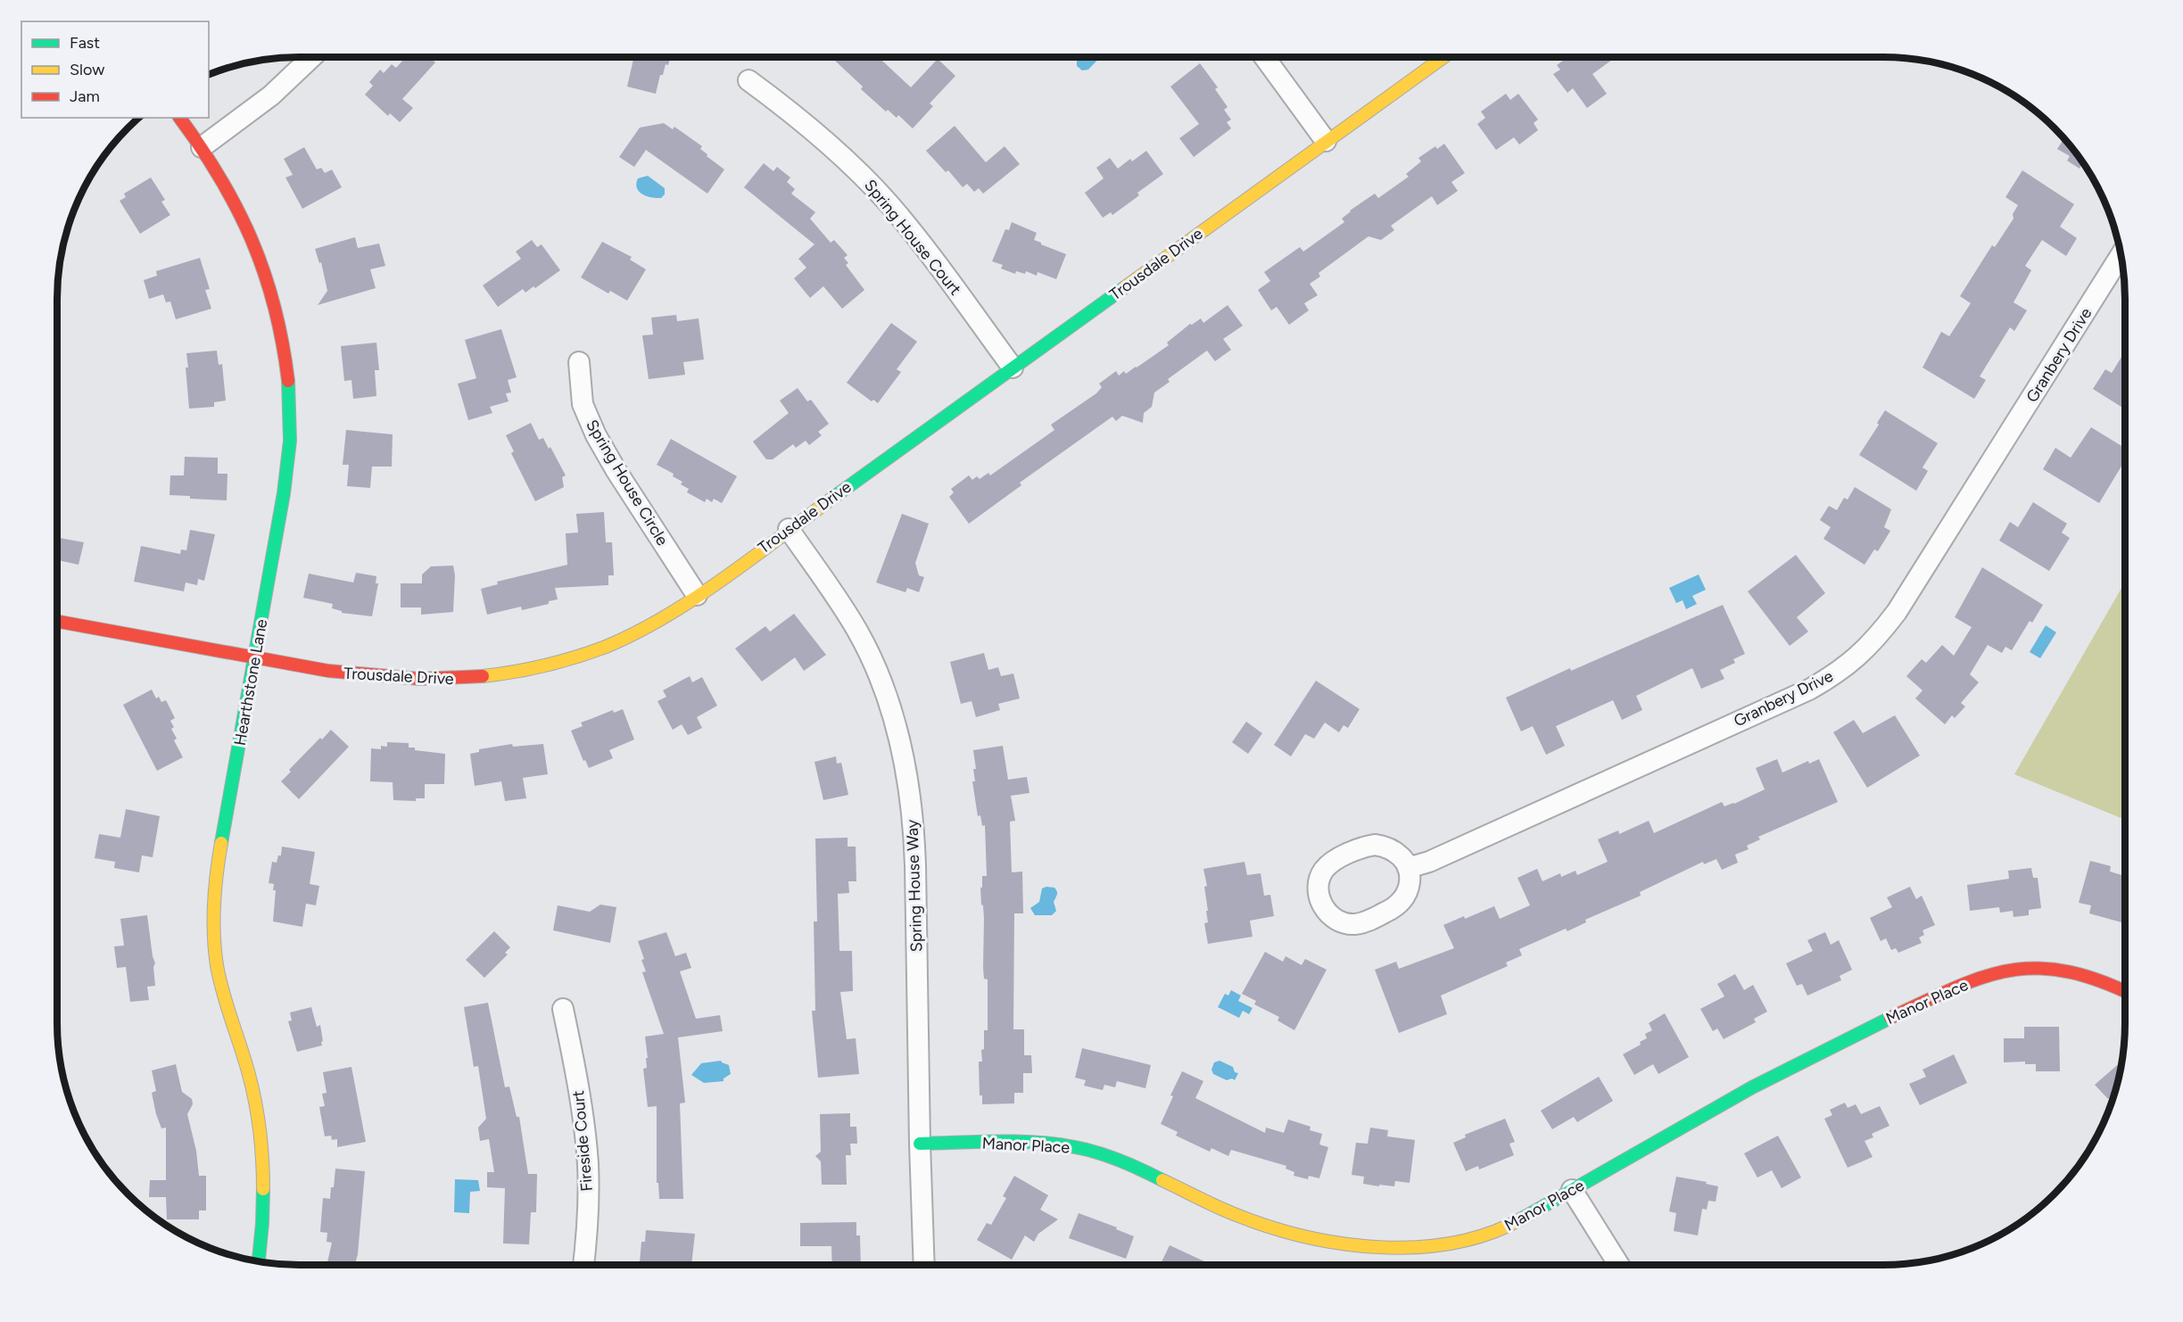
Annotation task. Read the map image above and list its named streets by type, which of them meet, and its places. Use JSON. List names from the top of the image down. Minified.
{"streets":{"street":["Spring House Court","Trousdale Drive","Granbery Drive","Spring House Circle","Hearthstone Lane","Spring House Way","Manor Place","Fireside Court"]},"crossings":[["Spring House Court","Trousdale Drive"],["Trousdale Drive","Spring House Circle"],["Trousdale Drive","Hearthstone Lane"],["Trousdale Drive","Spring House Way"],["Spring House Way","Manor Place"]],"legend":["Fast","Slow","Jam"]}
